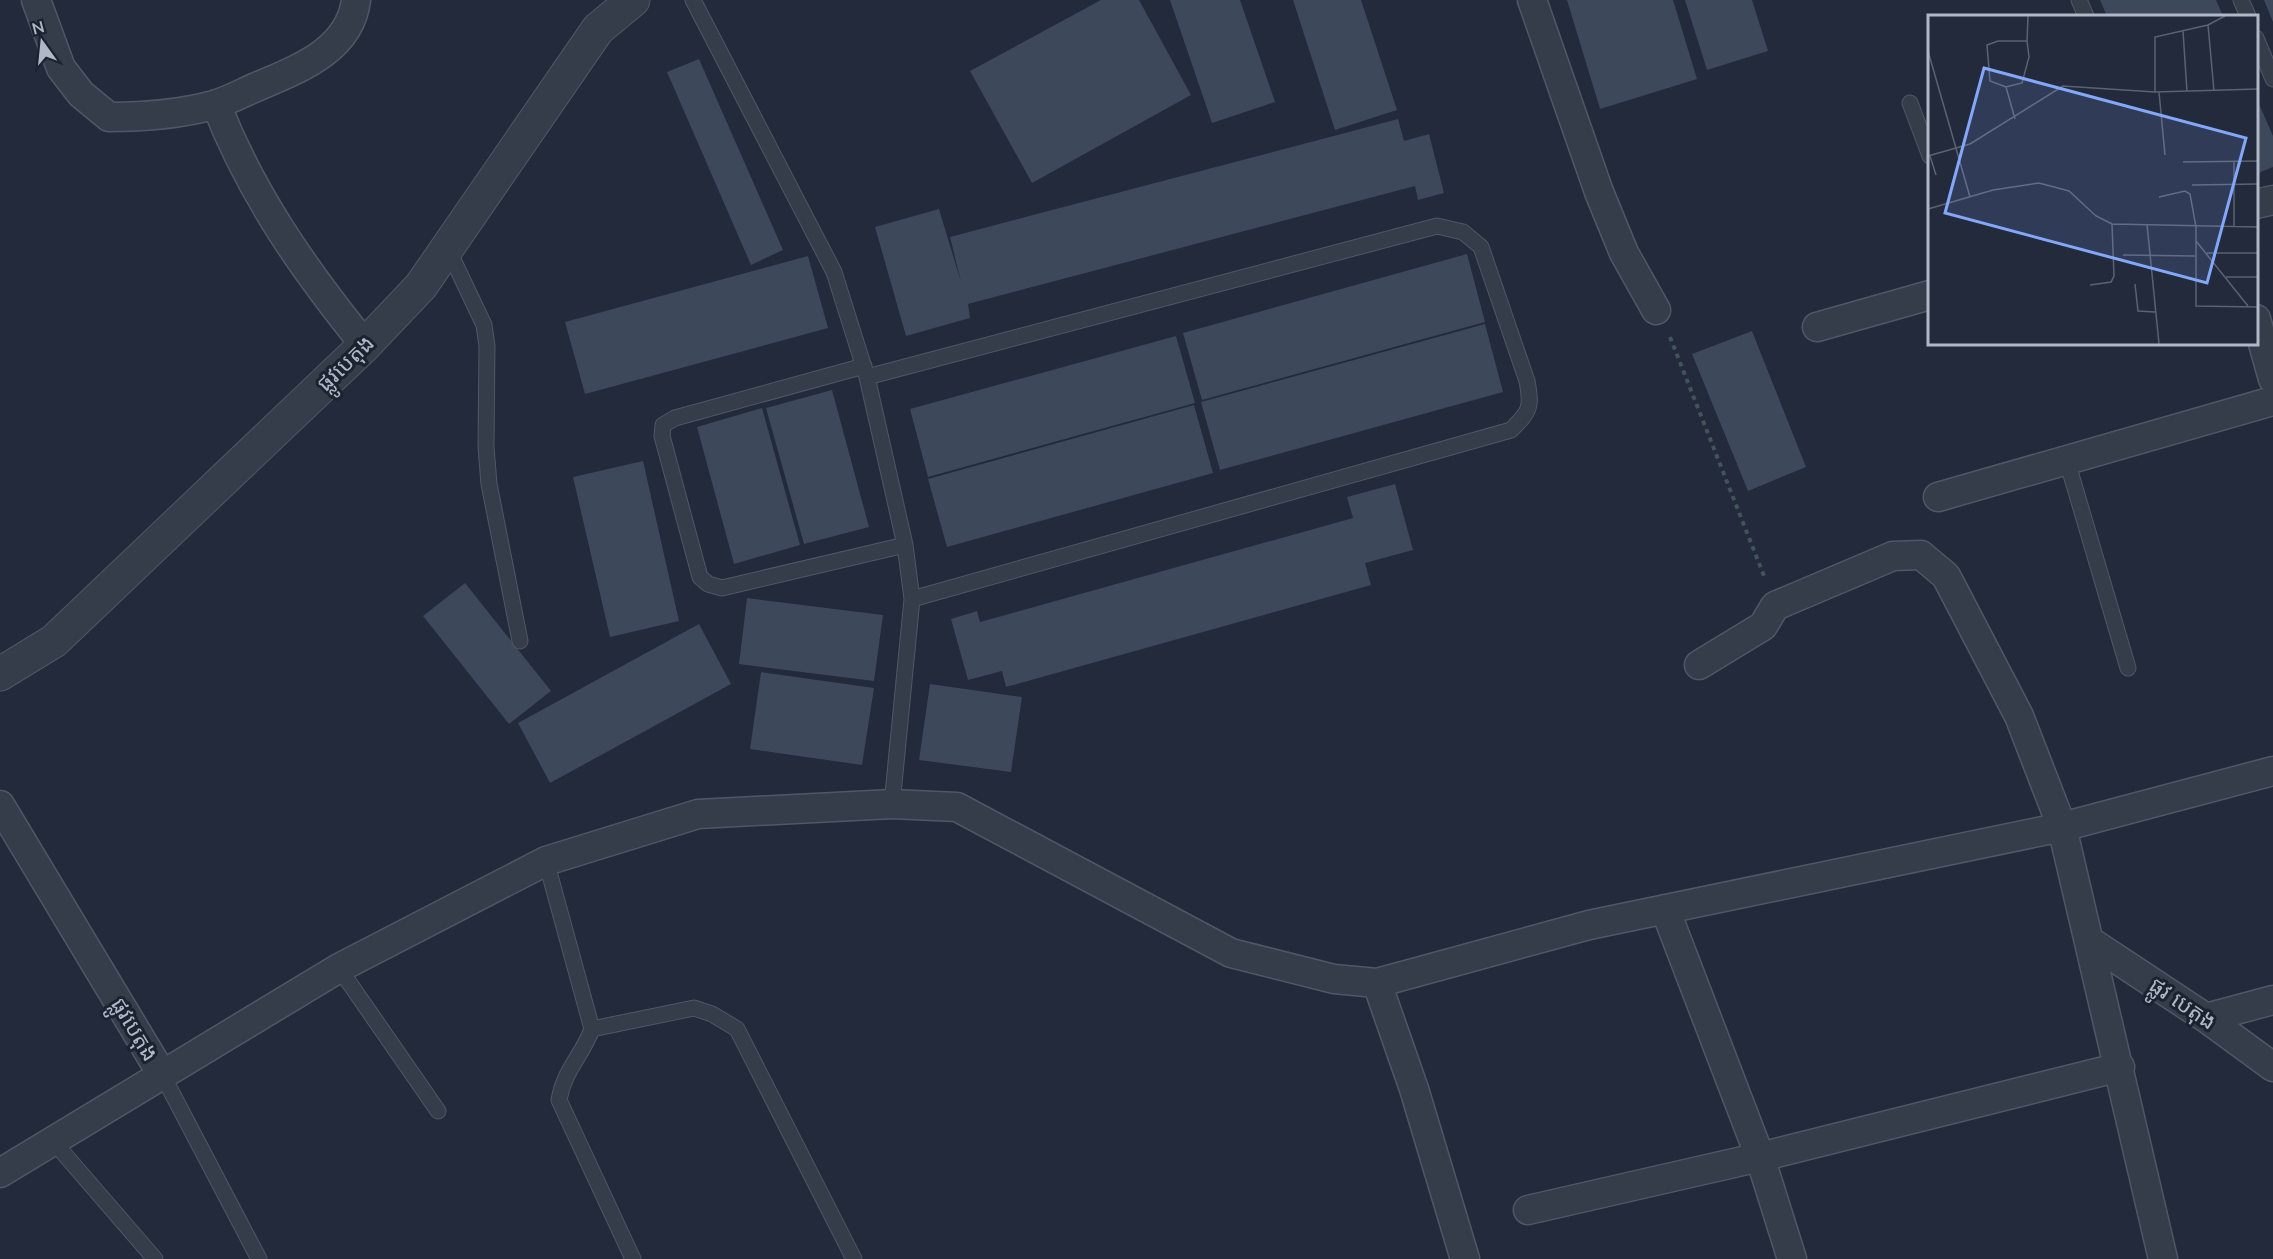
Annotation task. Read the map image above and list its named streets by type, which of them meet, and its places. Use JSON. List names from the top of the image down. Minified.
{"streets":{"street":["ផ្លូវបេតុង","ផ្លូវ បេតុង"]},"north":"top"}
